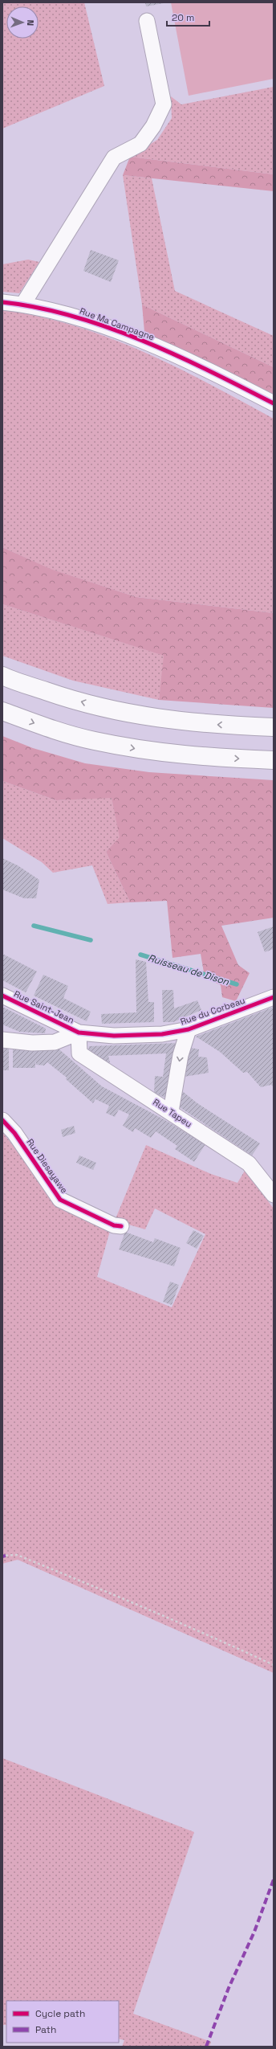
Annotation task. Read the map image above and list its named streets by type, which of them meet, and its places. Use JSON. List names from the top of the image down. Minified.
{"streets":{"street":["Rue Ma Campagne","Rue Saint-Jean","Rue du Corbeau","Rue Tapeu","Rue Diesayawe"]},"crossings":[["Rue Saint-Jean","Rue du Corbeau"],["Rue Saint-Jean","Rue Tapeu"],["Rue du Corbeau","Rue Tapeu"]],"water":["Ruisseau de Dison"],"legend":["Cycle path","Path"],"scale_bar":"20 m","north":"right"}
